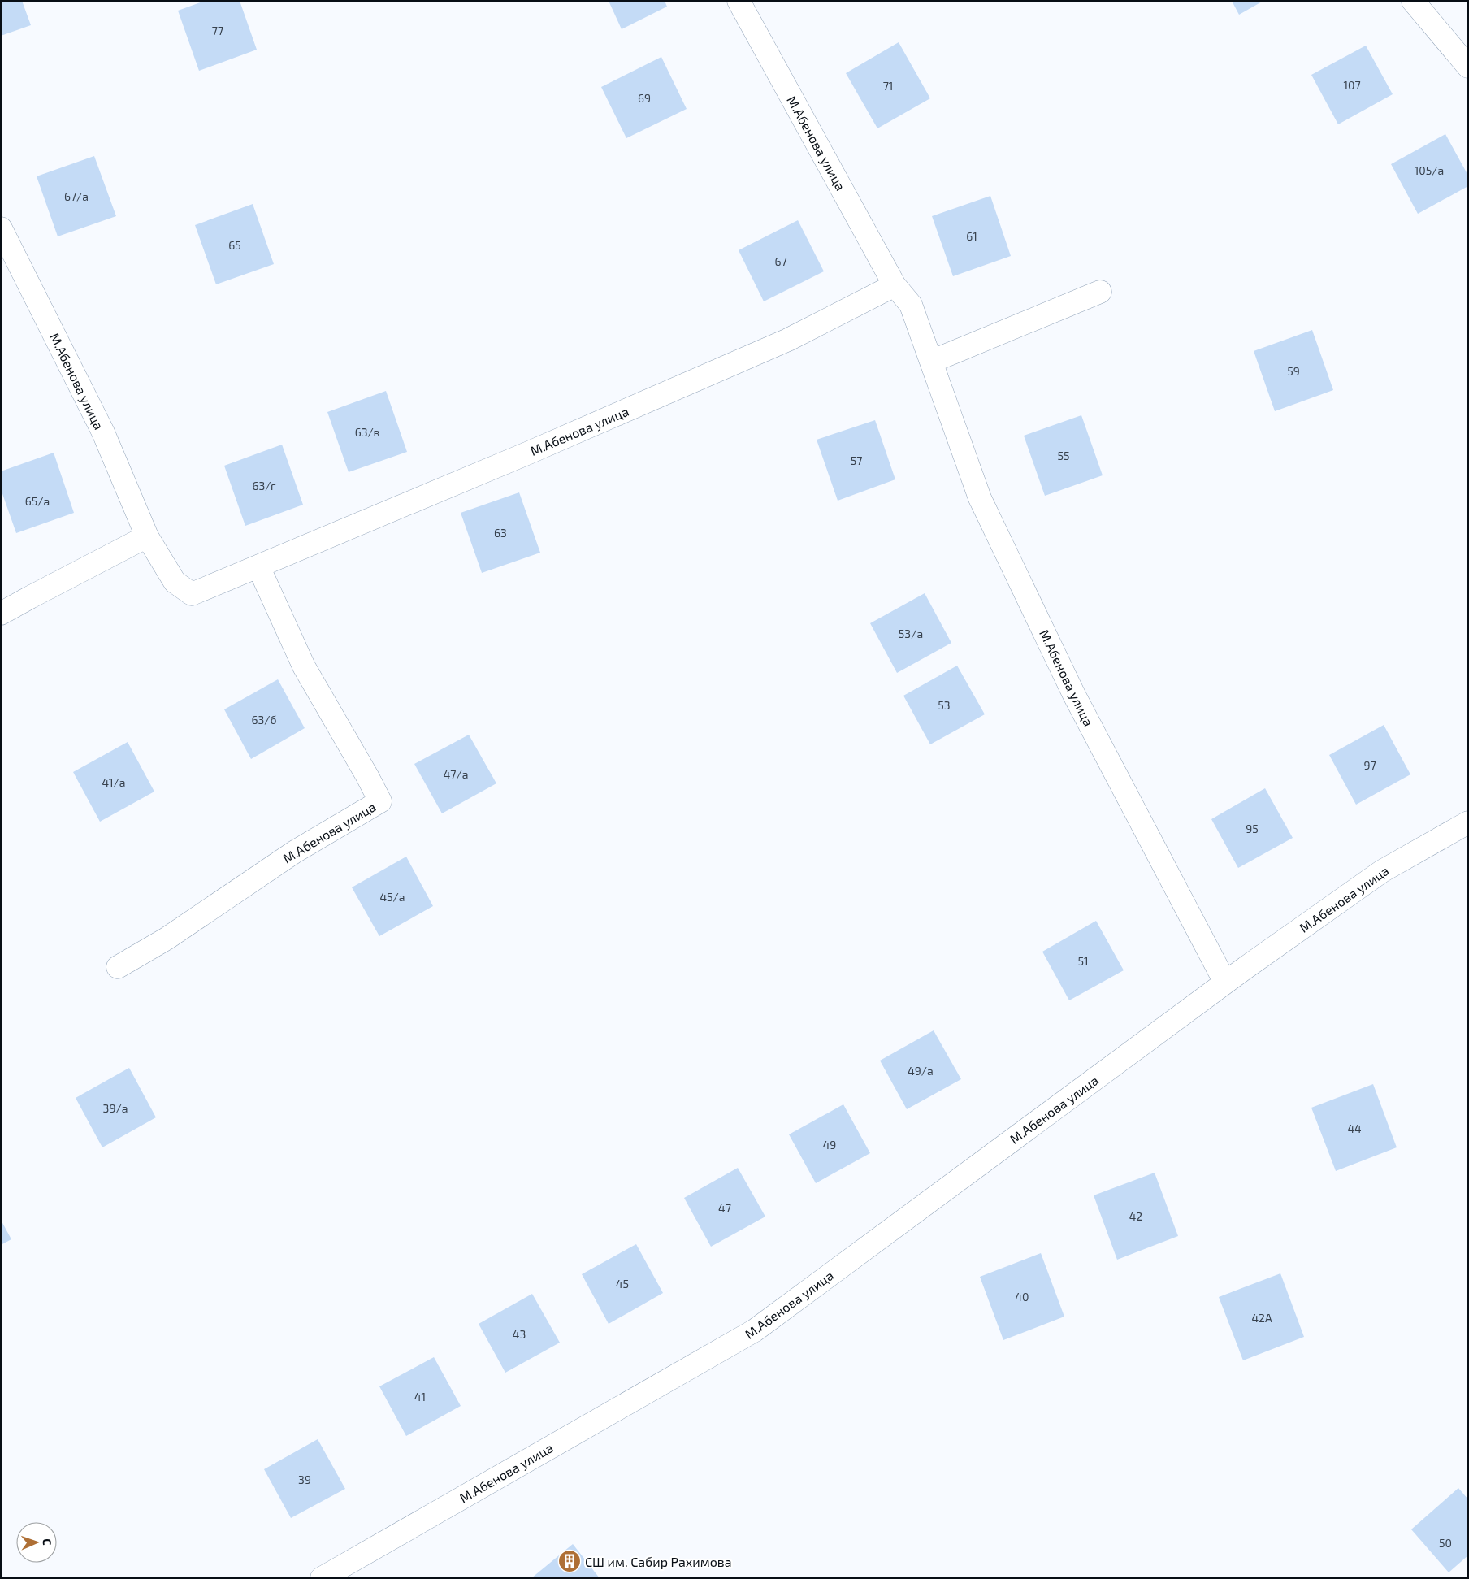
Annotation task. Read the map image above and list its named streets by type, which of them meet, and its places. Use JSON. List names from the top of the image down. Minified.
{"streets":{"street":["М.Абенова улица"]},"places":{"building":["СШ им. Сабир Рахимова"]},"house_numbers":["77","107","71","69","105/а","67/а","61","65","67","59","63/в","55","57","63/г","65/а","63","53/а","53","63/б","97","47/а","41/а","95","45/а","51","49/а","39/а","44","49","47","42","45","40","42А","43","41","39","50"],"north":"right"}
